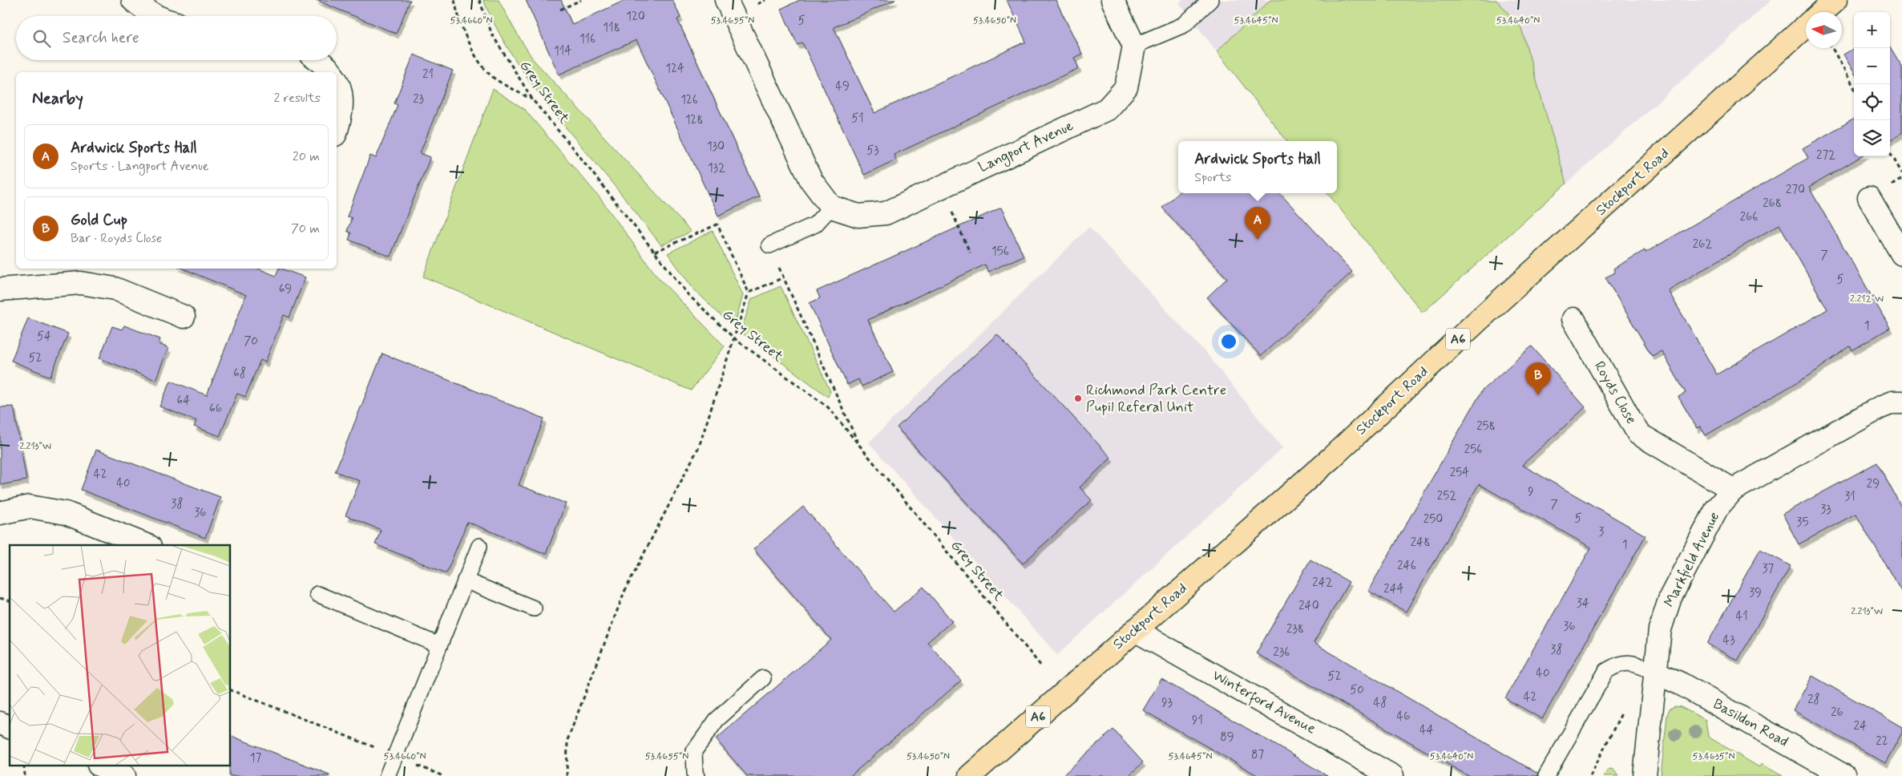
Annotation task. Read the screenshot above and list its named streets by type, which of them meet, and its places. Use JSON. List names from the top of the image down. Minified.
{"streets":{"highway":["Stockport Road","A6"],"street":["Langport Avenue","Royds Close","Markfield Avenue","Winterford Avenue","Basildon Road"],"path":["Grey Street"]},"crossings":[["Stockport Road","Winterford Avenue"],["Royds Close","Markfield Avenue"],["Markfield Avenue","Basildon Road"]],"places":["Richmond Park Centre Pupil Referal Unit"],"house_numbers":["120","5","118","116","114","124","21","49","23","126","51","128","130","53","272","132","270","268","266","262","156","7","5","69","1","54","70","52","68","64","66","258","256","254","42","40","29","9","252","31","38","7","33","36","5","250","35","3","248","1","246","37","242","244","39","34","240","41","36","238","43","38","236","40","52","50","42","28","93","48","26","46","91","24","44","89","22","87","17"],"north":"left","page":{"map_buttons":["+","−"],"search":"Search here","heading":["Nearby","2 results"],"list":[{"mark":"A","name":"Ardwick Sports Hall","note":"Sports · Langport Avenue","value":"20 m"},{"mark":"B","name":"Gold Cup","note":"Bar · Royds Close","value":"70 m"}],"popup":["Ardwick Sports Hall","Sports"],"pins":["A","B"]},"coordinates":["53.4660°N","53.4655°N","53.4650°N","53.4645°N","53.4640°N","2.212°W","2.213°W","53.4635°N"]}
